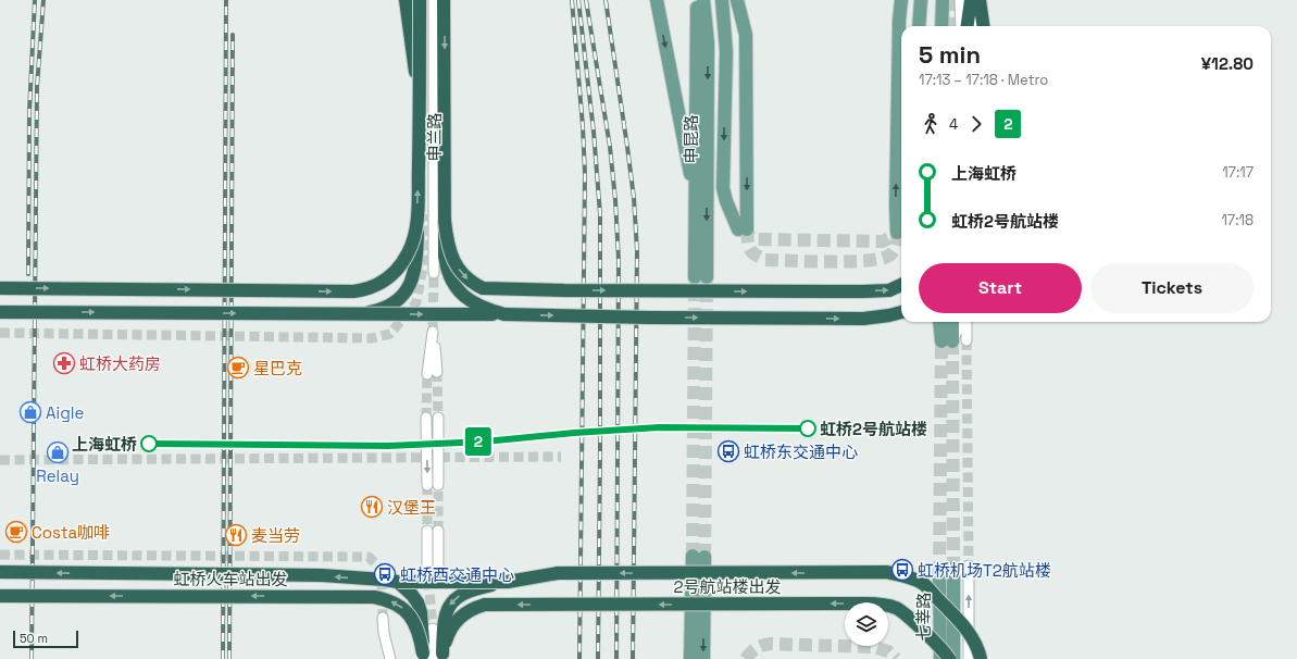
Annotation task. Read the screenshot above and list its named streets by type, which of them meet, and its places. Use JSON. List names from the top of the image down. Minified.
{"streets":{"highway":["虹桥火车站出发","2号航站楼出发"],"main road":["申昆路","七莘路"],"street":["申兰路"]},"crossings":[["虹桥火车站出发","2号航站楼出发"]],"places":{"pharmacy":["虹桥大药房"],"cafe":["星巴克","Costa咖啡"],"shop":["Aigle","Relay"],"other":["虹桥2号航站楼","上海虹桥"],"bus stop":["虹桥东交通中心","虹桥机场T2航站楼","虹桥西交通中心"],"restaurant":["汉堡王","麦当劳"]},"lines":["metro line 2"],"scale_bar":"50 m","page":{"on_map":"2","heading":["5 min","17:13 – 17:18 · Metro","¥12.80"],"legs":["4","2"],"list":[{"name":"上海虹桥","value":"17:17"},{"name":"虹桥2号航站楼","value":"17:18"}],"buttons":["Start","Tickets"],"scale":"50 m"}}
